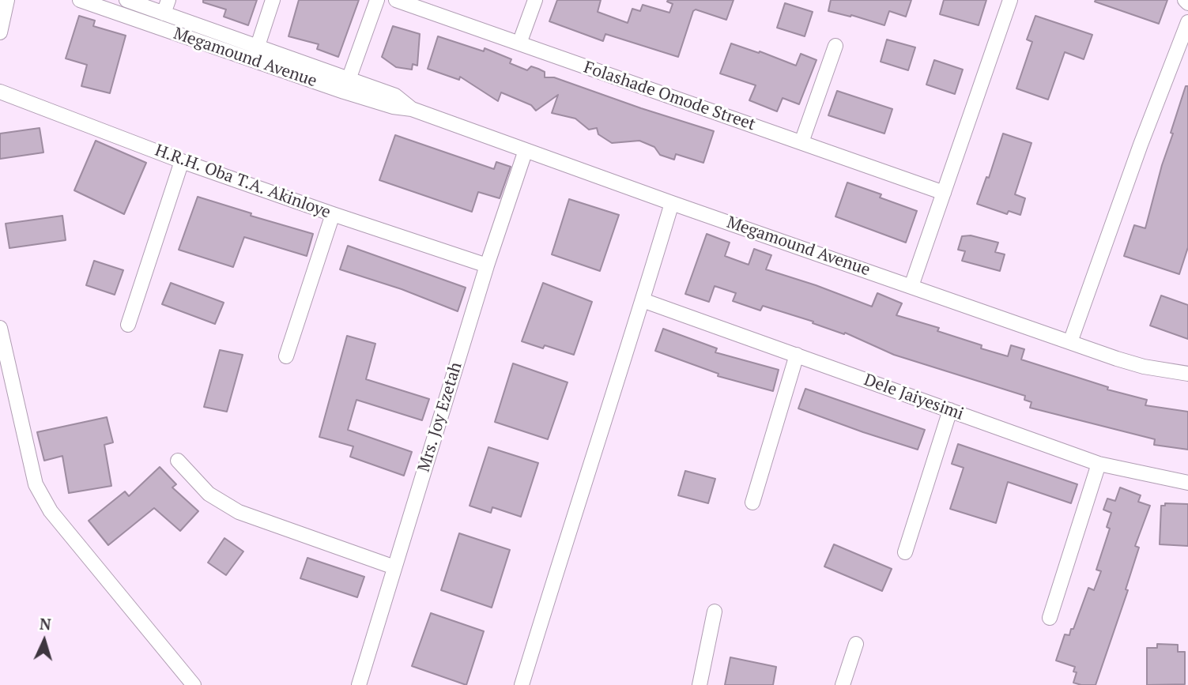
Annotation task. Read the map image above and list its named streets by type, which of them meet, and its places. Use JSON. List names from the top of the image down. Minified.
{"streets":{"street":["Megamound Avenue","Folashade Omode Street","H.R.H. Oba T.A. Akinloye","Dele Jaiyesimi","Mrs. Joy Ezetah"]},"crossings":[["Megamound Avenue","Mrs. Joy Ezetah"],["H.R.H. Oba T.A. Akinloye","Mrs. Joy Ezetah"]],"north":"top"}
